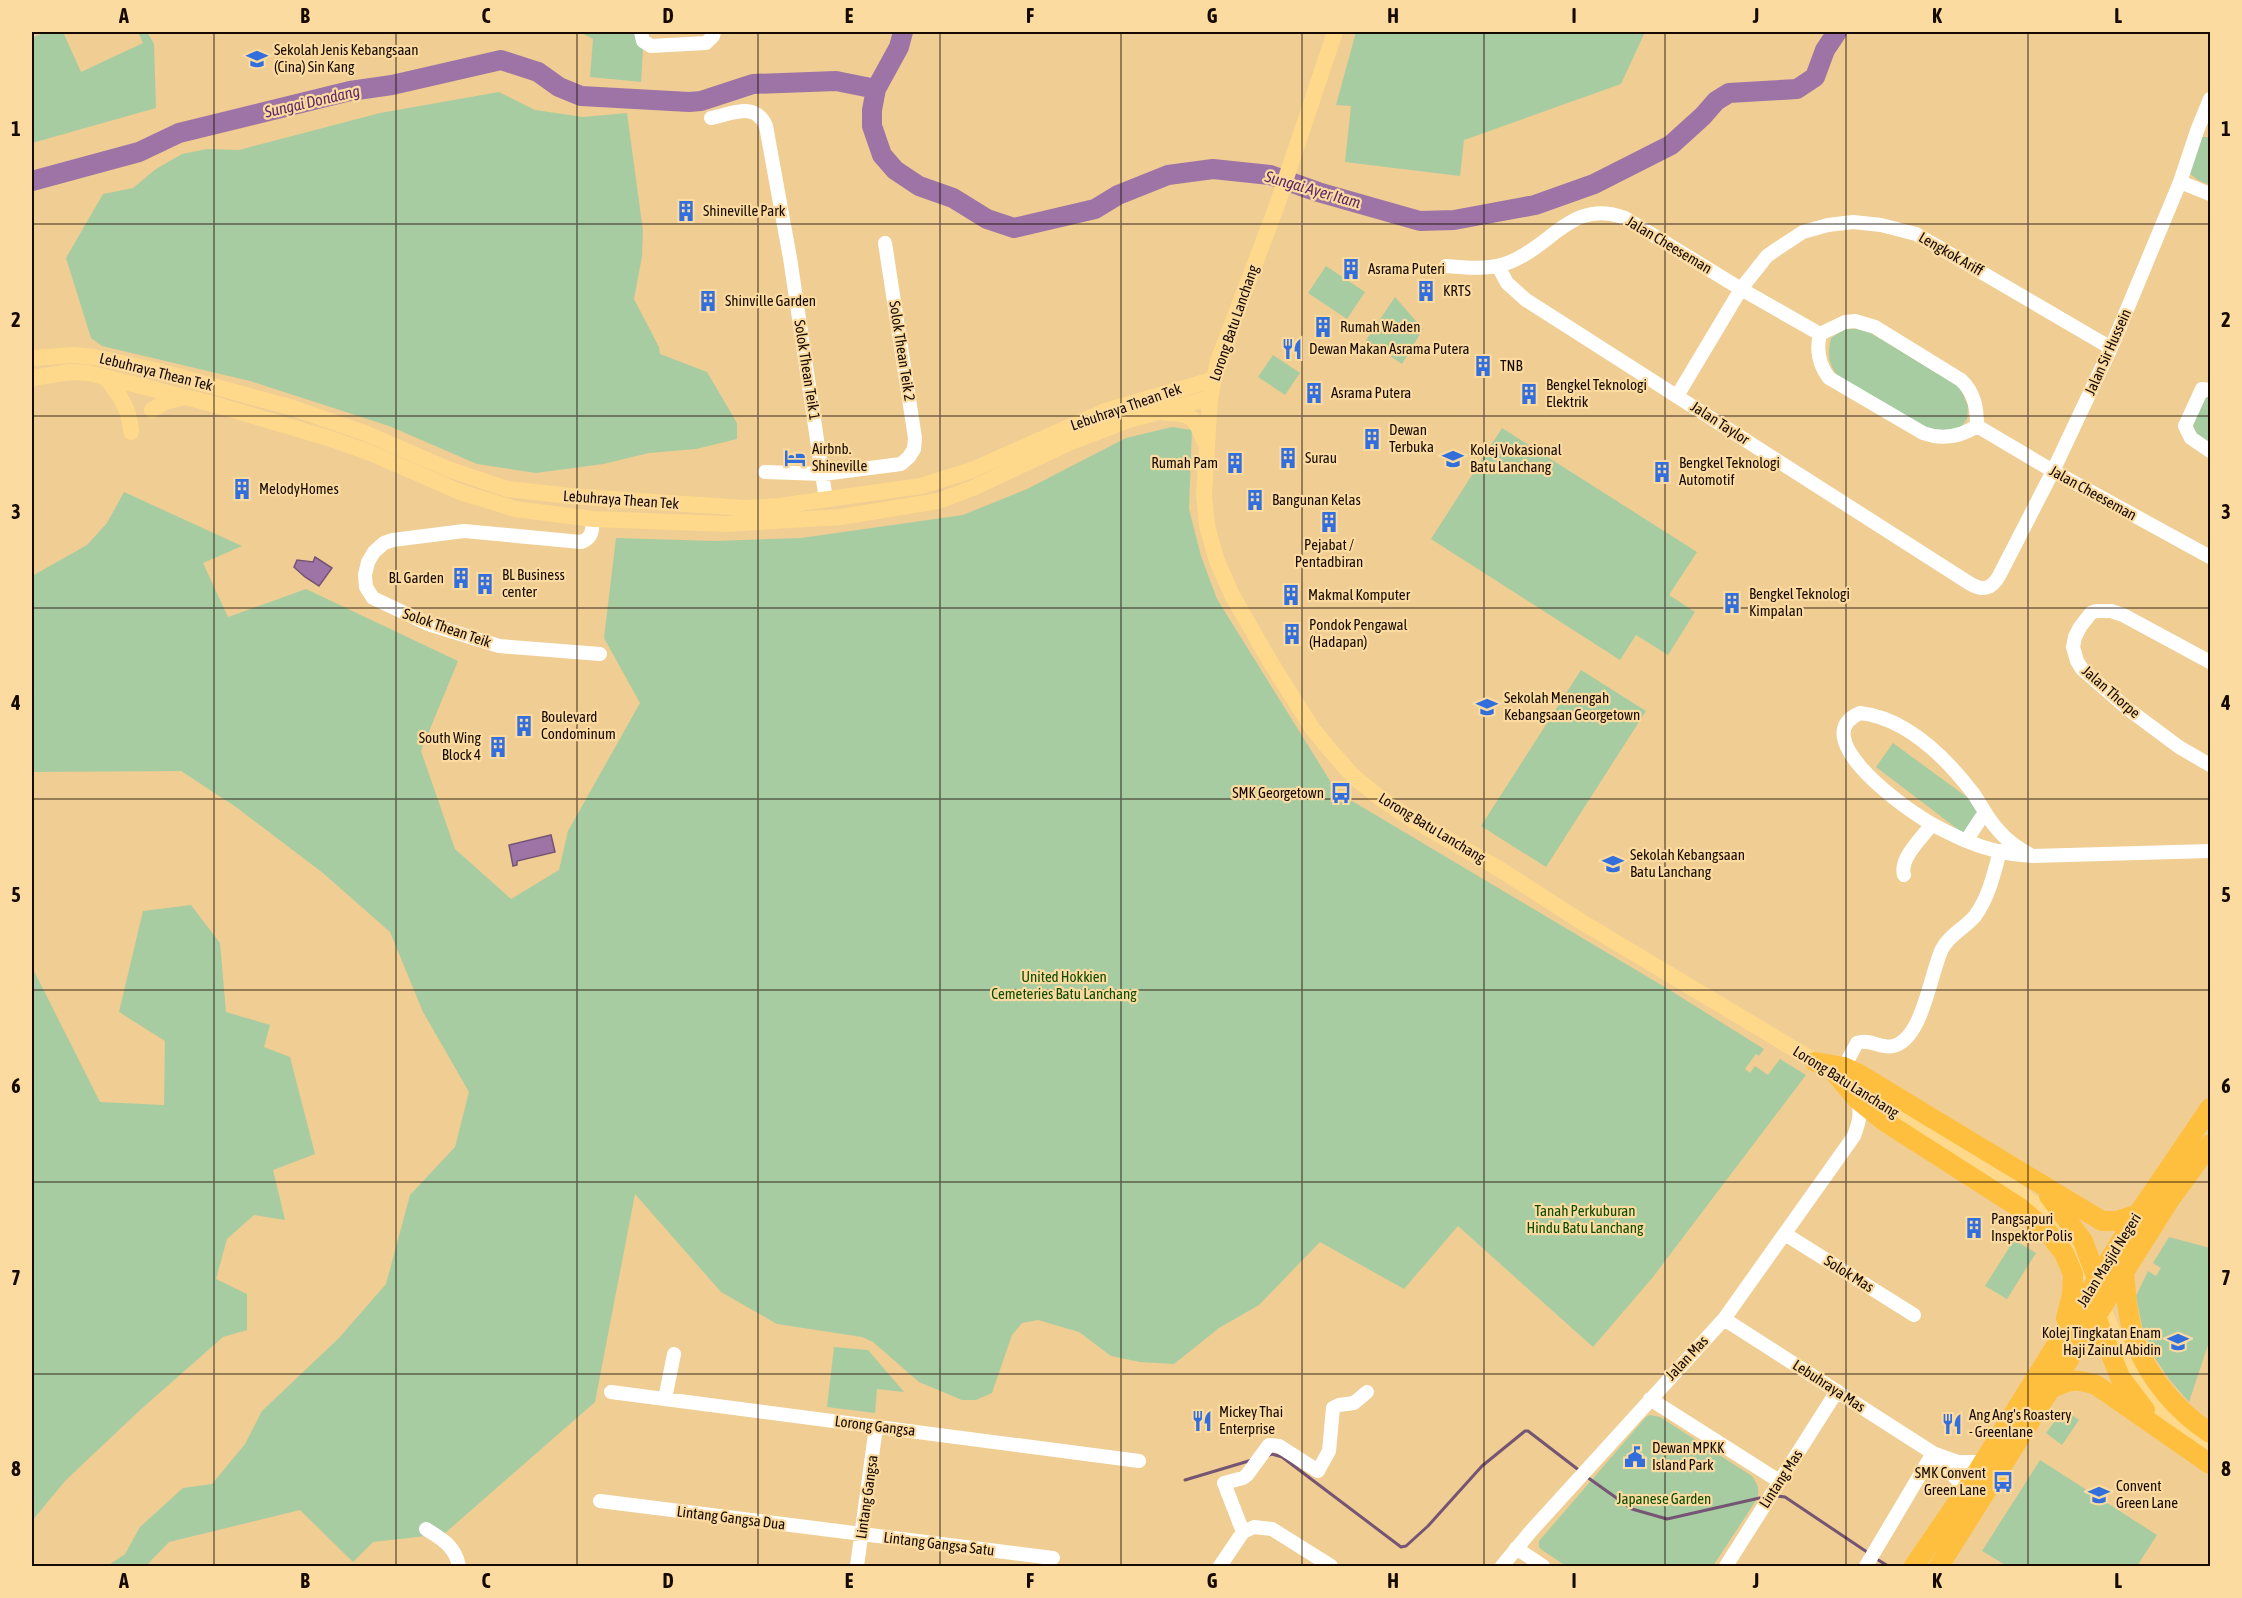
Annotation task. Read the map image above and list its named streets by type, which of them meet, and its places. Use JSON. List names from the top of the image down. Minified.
{"streets":{"highway":["Jalan Masjid Negeri"],"main road":["Lorong Batu Lanchang","Lebuhraya Thean Tek"],"street":["Jalan Cheeseman","Lengkok Ariff","Solok Thean Teik 2","Jalan Sir Hussein","Solok Thean Teik 1","Jalan Taylor","Solok Thean Teik","Jalan Thorpe","Solok Mas","Jalan Mas","Lebuhraya Mas","Lorong Gangsa","Lintang Mas","Lintang Gangsa","Lintang Gangsa Dua","Lintang Gangsa Satu"]},"crossings":[["Jalan Cheeseman","Lengkok Ariff"],["Jalan Cheeseman","Jalan Sir Hussein"],["Jalan Cheeseman","Jalan Taylor"],["Lengkok Ariff","Jalan Sir Hussein"],["Lengkok Ariff","Jalan Taylor"],["Lorong Batu Lanchang","Lebuhraya Thean Tek"],["Lorong Batu Lanchang","Jalan Masjid Negeri"],["Lorong Batu Lanchang","Jalan Mas"],["Solok Thean Teik 2","Solok Thean Teik 1"],["Jalan Sir Hussein","Jalan Taylor"],["Solok Thean Teik 1","Lebuhraya Thean Tek"],["Lebuhraya Thean Tek","Solok Thean Teik"],["Jalan Masjid Negeri","Lebuhraya Mas"],["Solok Mas","Jalan Mas"],["Jalan Mas","Lebuhraya Mas"],["Lebuhraya Mas","Lintang Mas"],["Lorong Gangsa","Lintang Gangsa"],["Lintang Gangsa","Lintang Gangsa Dua"],["Lintang Gangsa","Lintang Gangsa Satu"],["Lintang Gangsa Dua","Lintang Gangsa Satu"]],"water":["Sungai Dondang","Sungai Ayer Itam"],"parks":["United Hokkien Cemeteries Batu Lanchang","Tanah Perkuburan Hindu Batu Lanchang","Japanese Garden"],"places":{"school or university":["Sekolah Jenis Kebangsaan (Cina) Sin Kang","Kolej Vokasional Batu Lanchang","Sekolah Menengah Kebangsaan Georgetown","Sekolah Kebangsaan Batu Lanchang","Kolej Tingkatan Enam Haji Zainul Abidin","Convent Green Lane"],"building":["Shineville Park","Asrama Puteri","KRTS","Shinville Garden","Rumah Waden","TNB","Asrama Putera","Bengkel Teknologi Elektrik","Dewan Terbuka","Surau","Rumah Pam","Bengkel Teknologi Automotif","MelodyHomes","Bangunan Kelas","Pejabat / Pentadbiran","BL Garden","BL Business center","Makmal Komputer","Bengkel Teknologi Kimpalan","Pondok Pengawal (Hadapan)","Boulevard Condominum","South Wing Block 4","Pangsapuri Inspektor Polis"],"restaurant":["Dewan Makan Asrama Putera","Mickey Thai Enterprise","Ang Ang's Roastery - Greenlane"],"hotel":["Airbnb. Shineville"],"bus stop":["SMK Georgetown","SMK Convent Green Lane"],"public building":["Dewan MPKK Island Park"]},"grid":{"columns":["A","B","C","D","E","F","G","H","I","J","K","L"],"rows":["1","2","3","4","5","6","7","8"]}}
